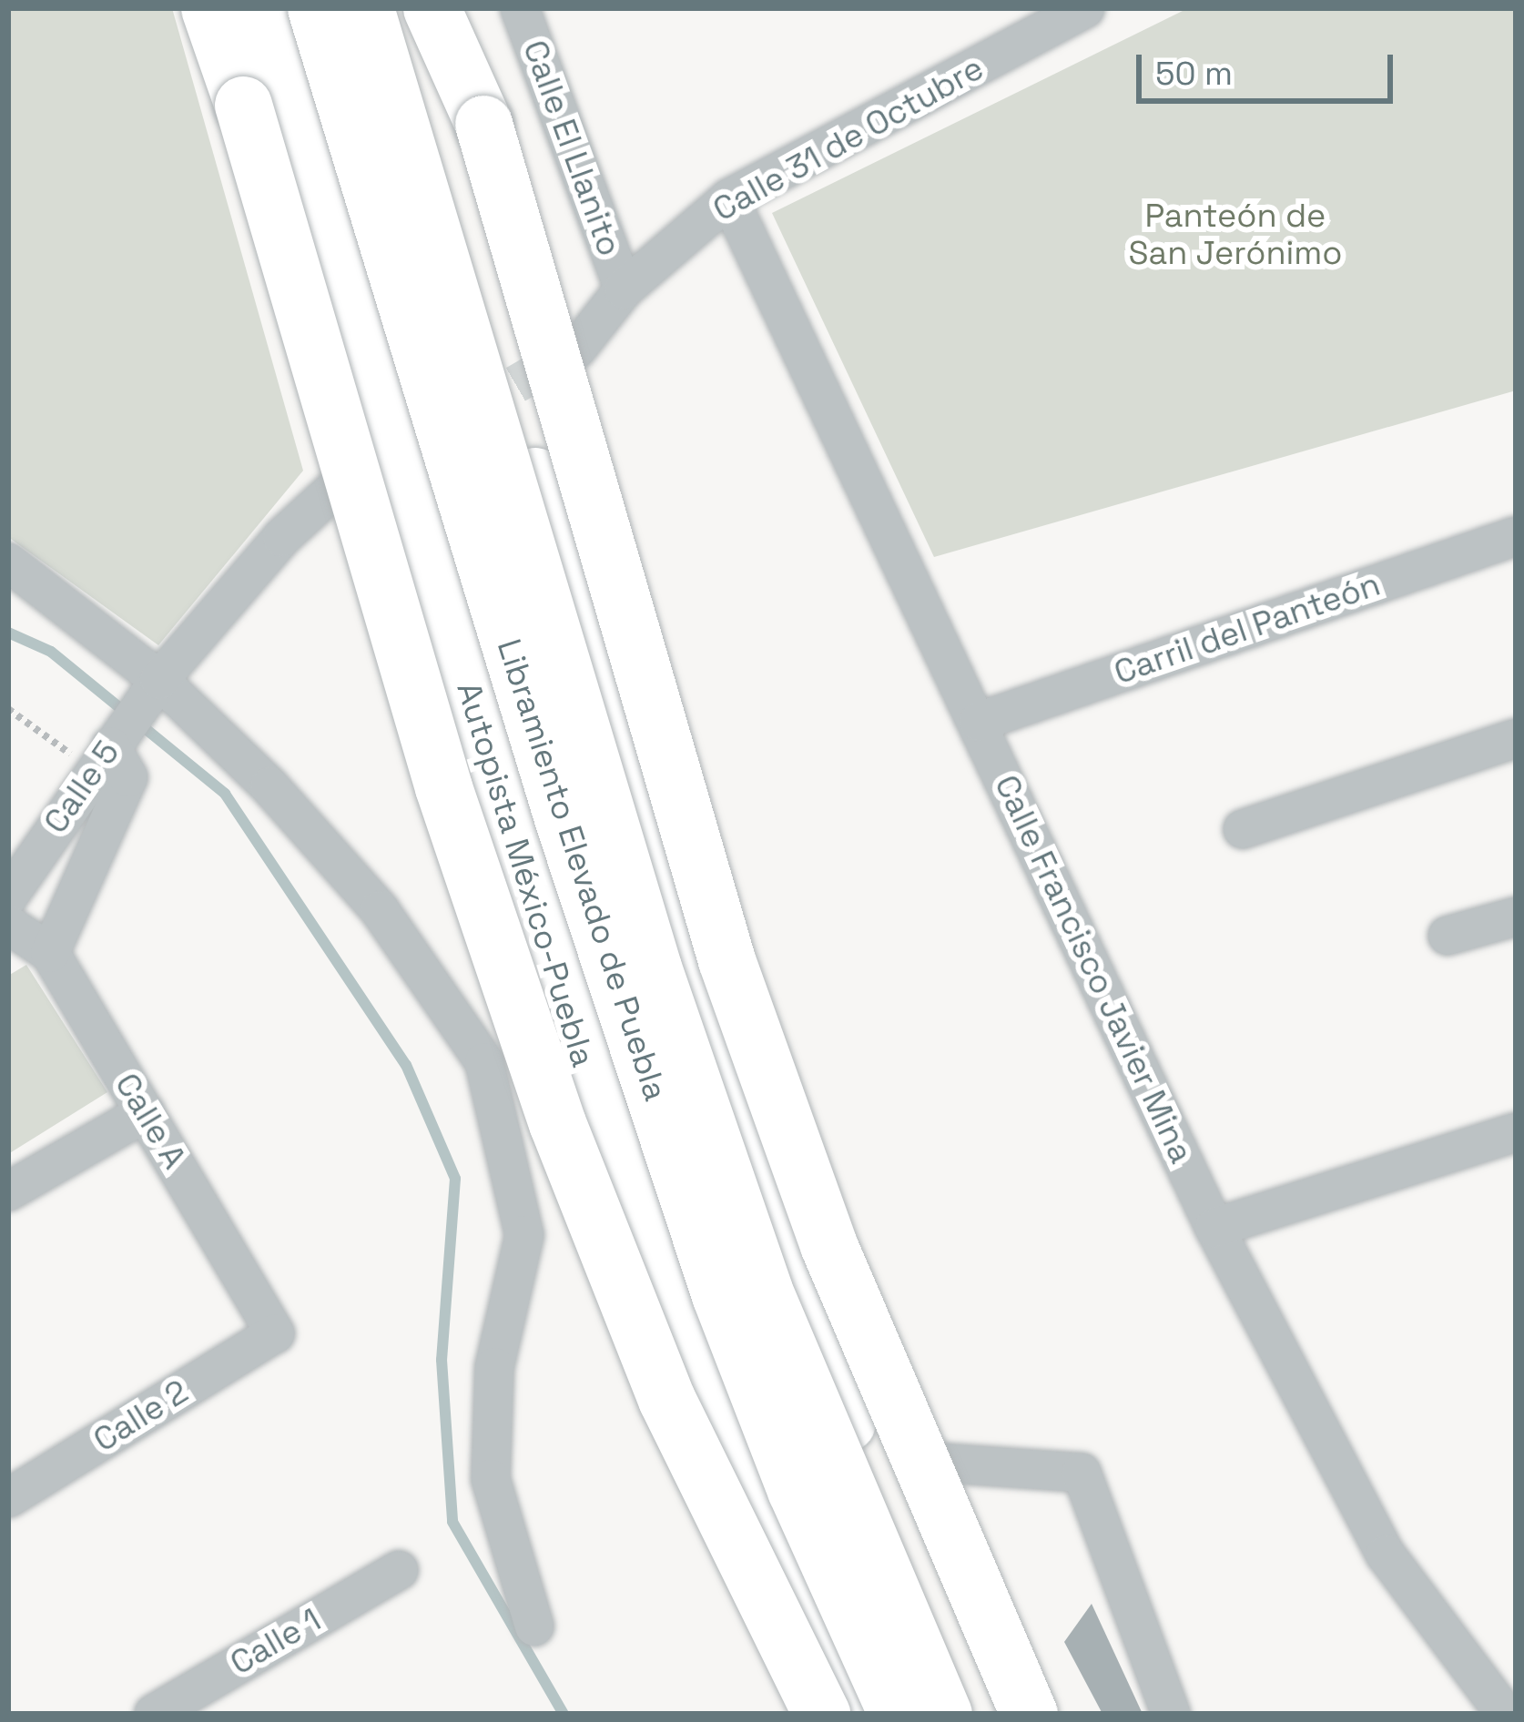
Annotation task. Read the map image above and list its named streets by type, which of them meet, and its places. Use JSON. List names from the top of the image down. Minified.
{"streets":{"highway":["Libramiento Elevado de Puebla","Autopista México-Puebla"],"street":["Calle 31 de Octubre","Calle El Llanito","Carril del Panteón","Calle 5","Calle Francisco Javier Mina","Calle A","Calle 2","Calle 1"]},"crossings":[["Calle 31 de Octubre","Calle El Llanito"],["Calle 31 de Octubre","Calle Francisco Javier Mina"],["Carril del Panteón","Calle Francisco Javier Mina"],["Calle A","Calle 2"]],"parks":["Panteón de San Jerónimo"],"scale_bar":"50 m"}
